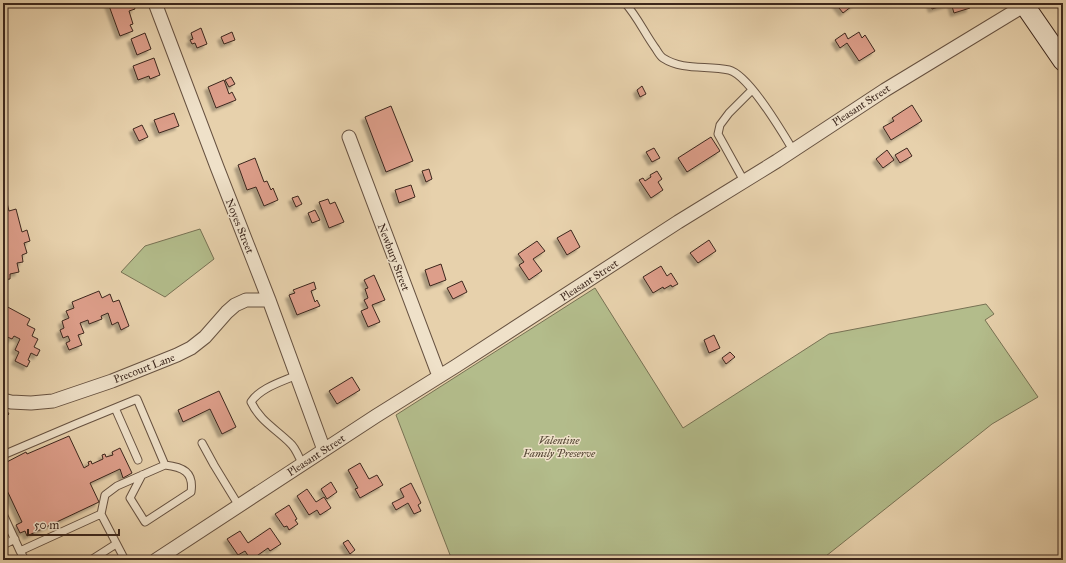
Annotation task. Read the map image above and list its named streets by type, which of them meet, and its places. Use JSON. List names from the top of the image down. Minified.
{"streets":{"street":["Pleasant Street","Noyes Street","Newbury Street","Precourt Lane"]},"crossings":[["Pleasant Street","Noyes Street"],["Pleasant Street","Newbury Street"],["Noyes Street","Precourt Lane"]],"parks":["Valentine Family Preserve"],"scale_bar":"50 m"}
